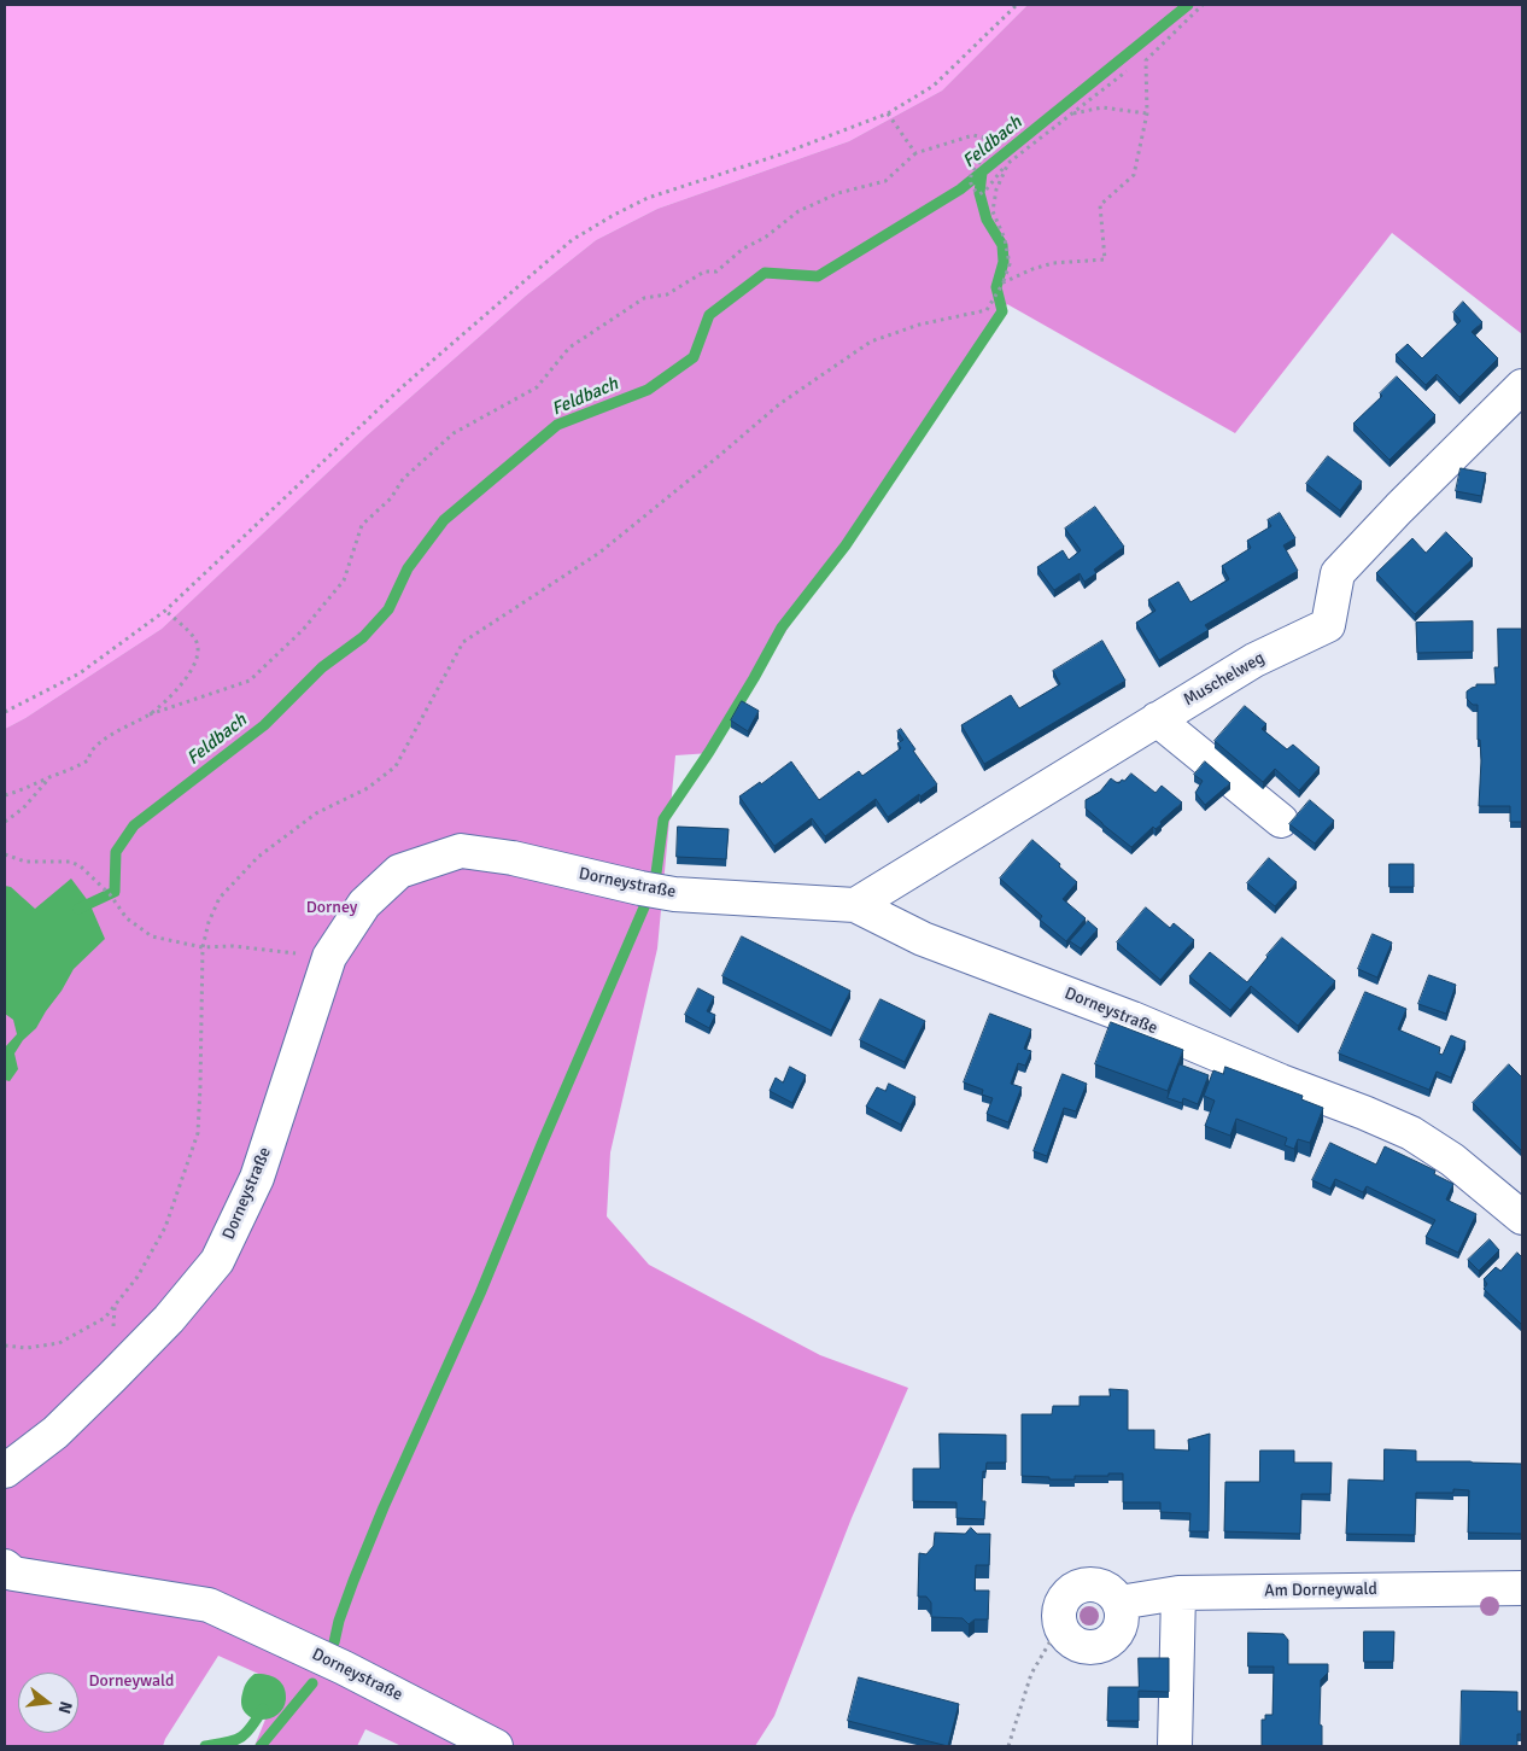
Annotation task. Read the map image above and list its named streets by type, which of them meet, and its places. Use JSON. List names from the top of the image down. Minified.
{"streets":{"street":["Muschelweg","Dorneystraße","Am Dorneywald"]},"crossings":[["Muschelweg","Dorneystraße"]],"water":["Feldbach"],"parks":["Dorney","Dorneywald"],"north":"right"}
